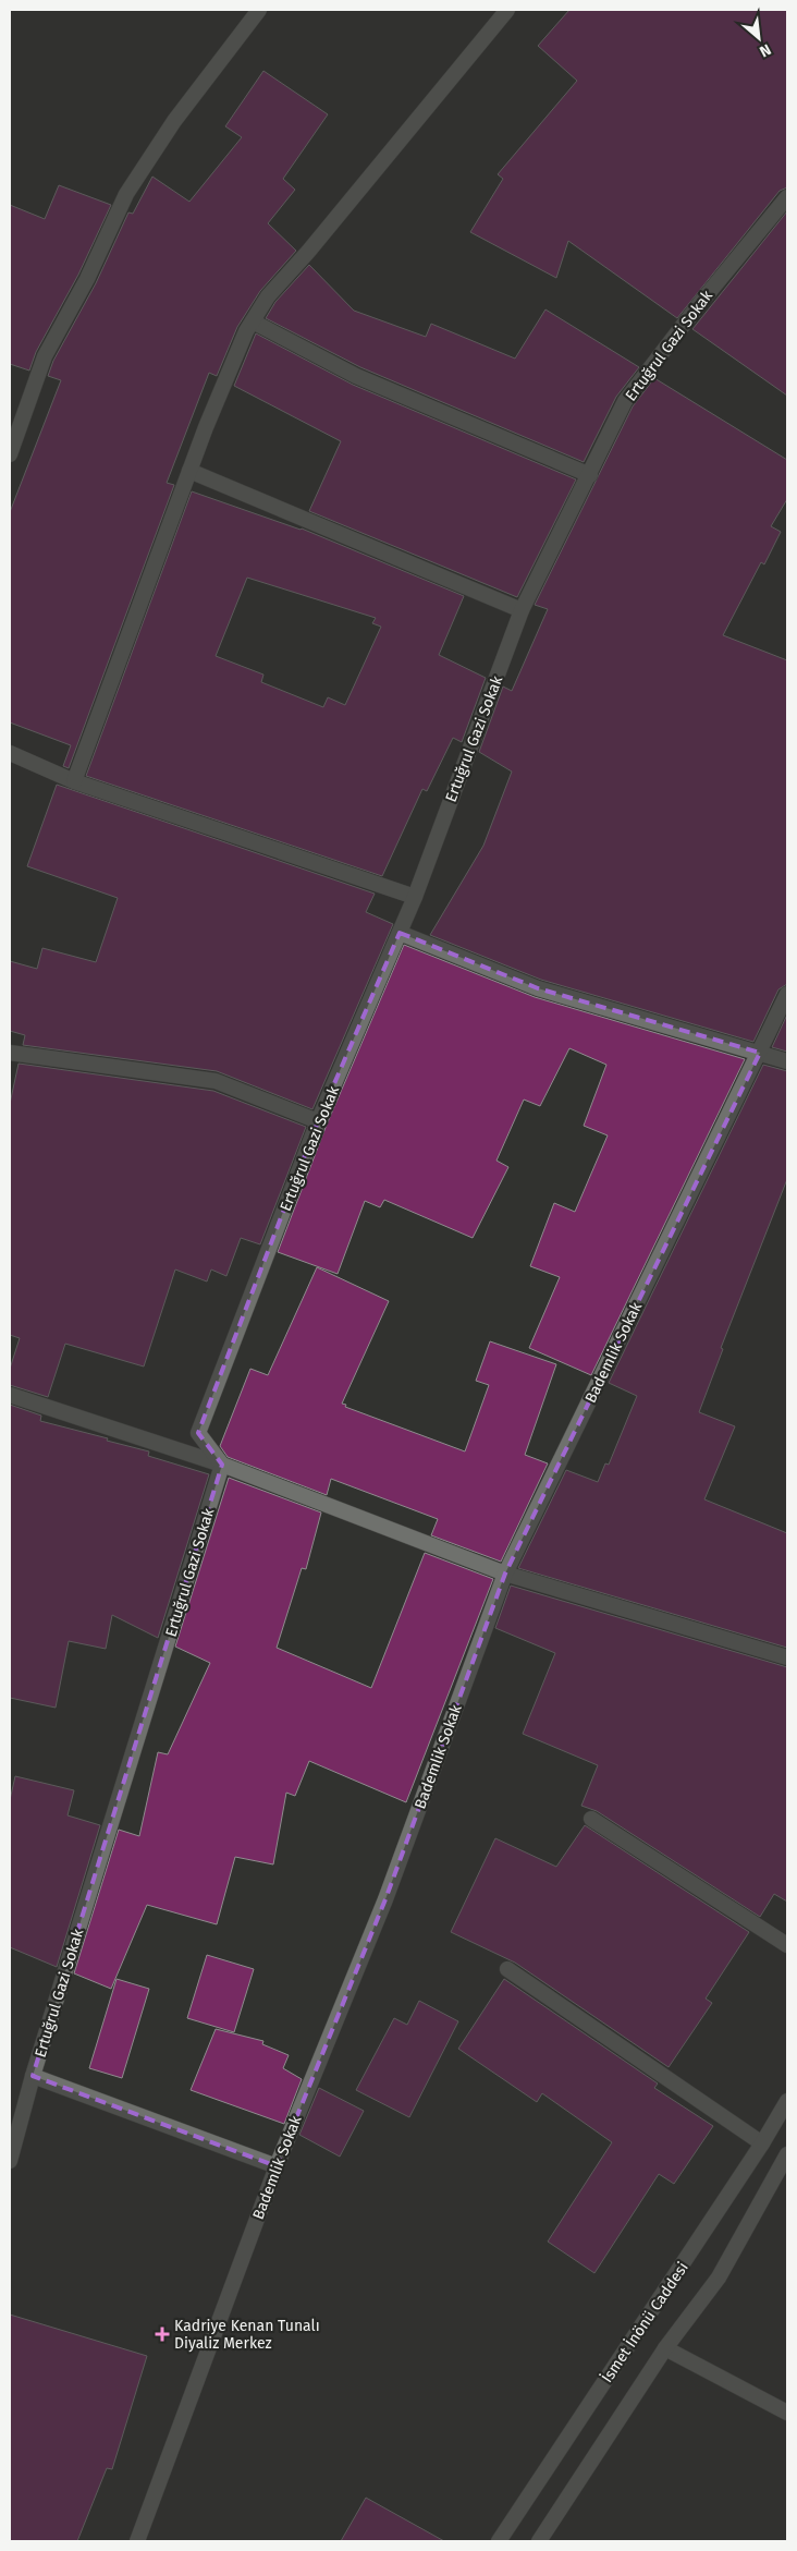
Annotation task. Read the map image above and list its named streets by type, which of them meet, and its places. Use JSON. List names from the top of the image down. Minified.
{"streets":{"street":["Ertuğrul Gazi Sokak","Bademlik Sokak","İsmet İnönü Caddesi"]},"places":{"health":["Kadriye Kenan Tunalı Diyaliz Merkez"]},"north":"bottom right"}
